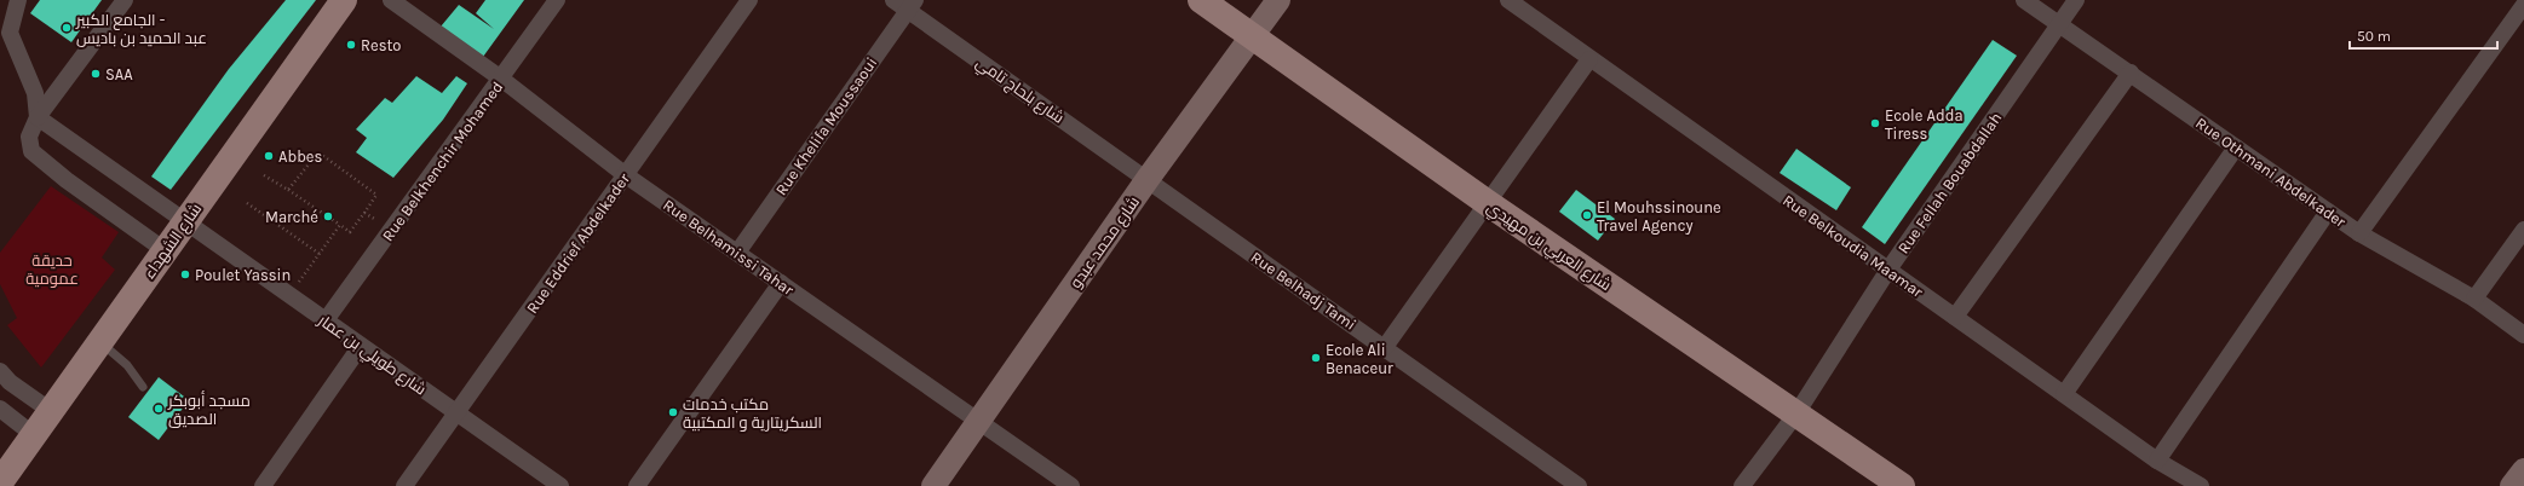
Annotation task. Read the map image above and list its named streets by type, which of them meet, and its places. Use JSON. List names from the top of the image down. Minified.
{"streets":{"main road":["شارع الشهداء","شارع العربي بن مهيدي"],"street":["شارع بلحاج تامي","Rue Khelifa Moussaoui","Rue Belkhenchir Mohamed","Rue Othmani Abdelkader","Rue Fellah Bouabdallah","شارع محمد عبدو","Rue Eddrief Abdelkader","Rue Belkoudia Maamar","Rue Belhamissi Tahar","Rue Belhadj Tami","شارع طويلي بن عمار"]},"crossings":[["شارع بلحاج تامي","Rue Khelifa Moussaoui"],["شارع بلحاج تامي","شارع محمد عبدو"],["شارع بلحاج تامي","Rue Belhadj Tami"],["Rue Khelifa Moussaoui","Rue Belhamissi Tahar"],["Rue Belkhenchir Mohamed","Rue Belhamissi Tahar"],["Rue Belkhenchir Mohamed","شارع طويلي بن عمار"],["Rue Othmani Abdelkader","Rue Fellah Bouabdallah"],["Rue Fellah Bouabdallah","شارع العربي بن مهيدي"],["Rue Fellah Bouabdallah","Rue Belkoudia Maamar"],["شارع الشهداء","شارع طويلي بن عمار"],["شارع محمد عبدو","شارع العربي بن مهيدي"],["شارع محمد عبدو","Rue Belhamissi Tahar"],["شارع محمد عبدو","Rue Belhadj Tami"],["Rue Eddrief Abdelkader","Rue Belhamissi Tahar"],["Rue Eddrief Abdelkader","شارع طويلي بن عمار"]],"parks":["حديقة عمومية"],"places":["الجامع الكبير - عبد الحميد بن باديس","Resto","SAA","Ecole Adda Tiress","Abbes","El Mouhssinoune Travel Agency","Marché","Poulet Yassin","Ecole Ali Benaceur","مسجد أبوبكر الصديق","مكتب خدمات السكريتارية و المكتبية"],"scale_bar":"50 m"}
